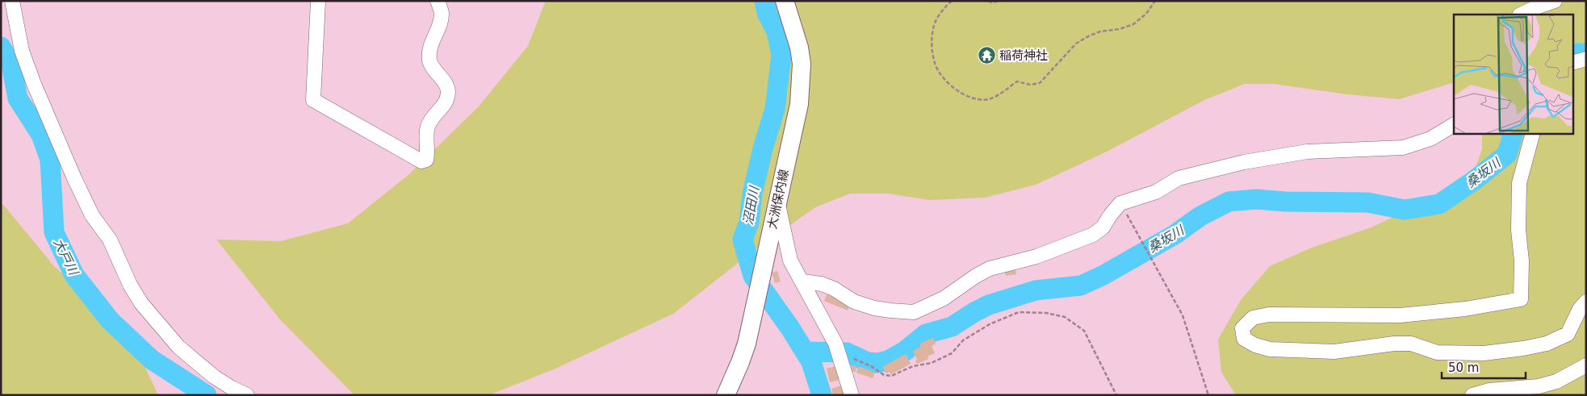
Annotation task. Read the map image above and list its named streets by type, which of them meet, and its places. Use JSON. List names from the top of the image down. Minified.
{"streets":{"main road":["大洲保内線"]},"water":["桑坂川","沼田川","大戸川"],"places":{"temple":["稲荷神社"]},"scale_bar":"50 m"}
